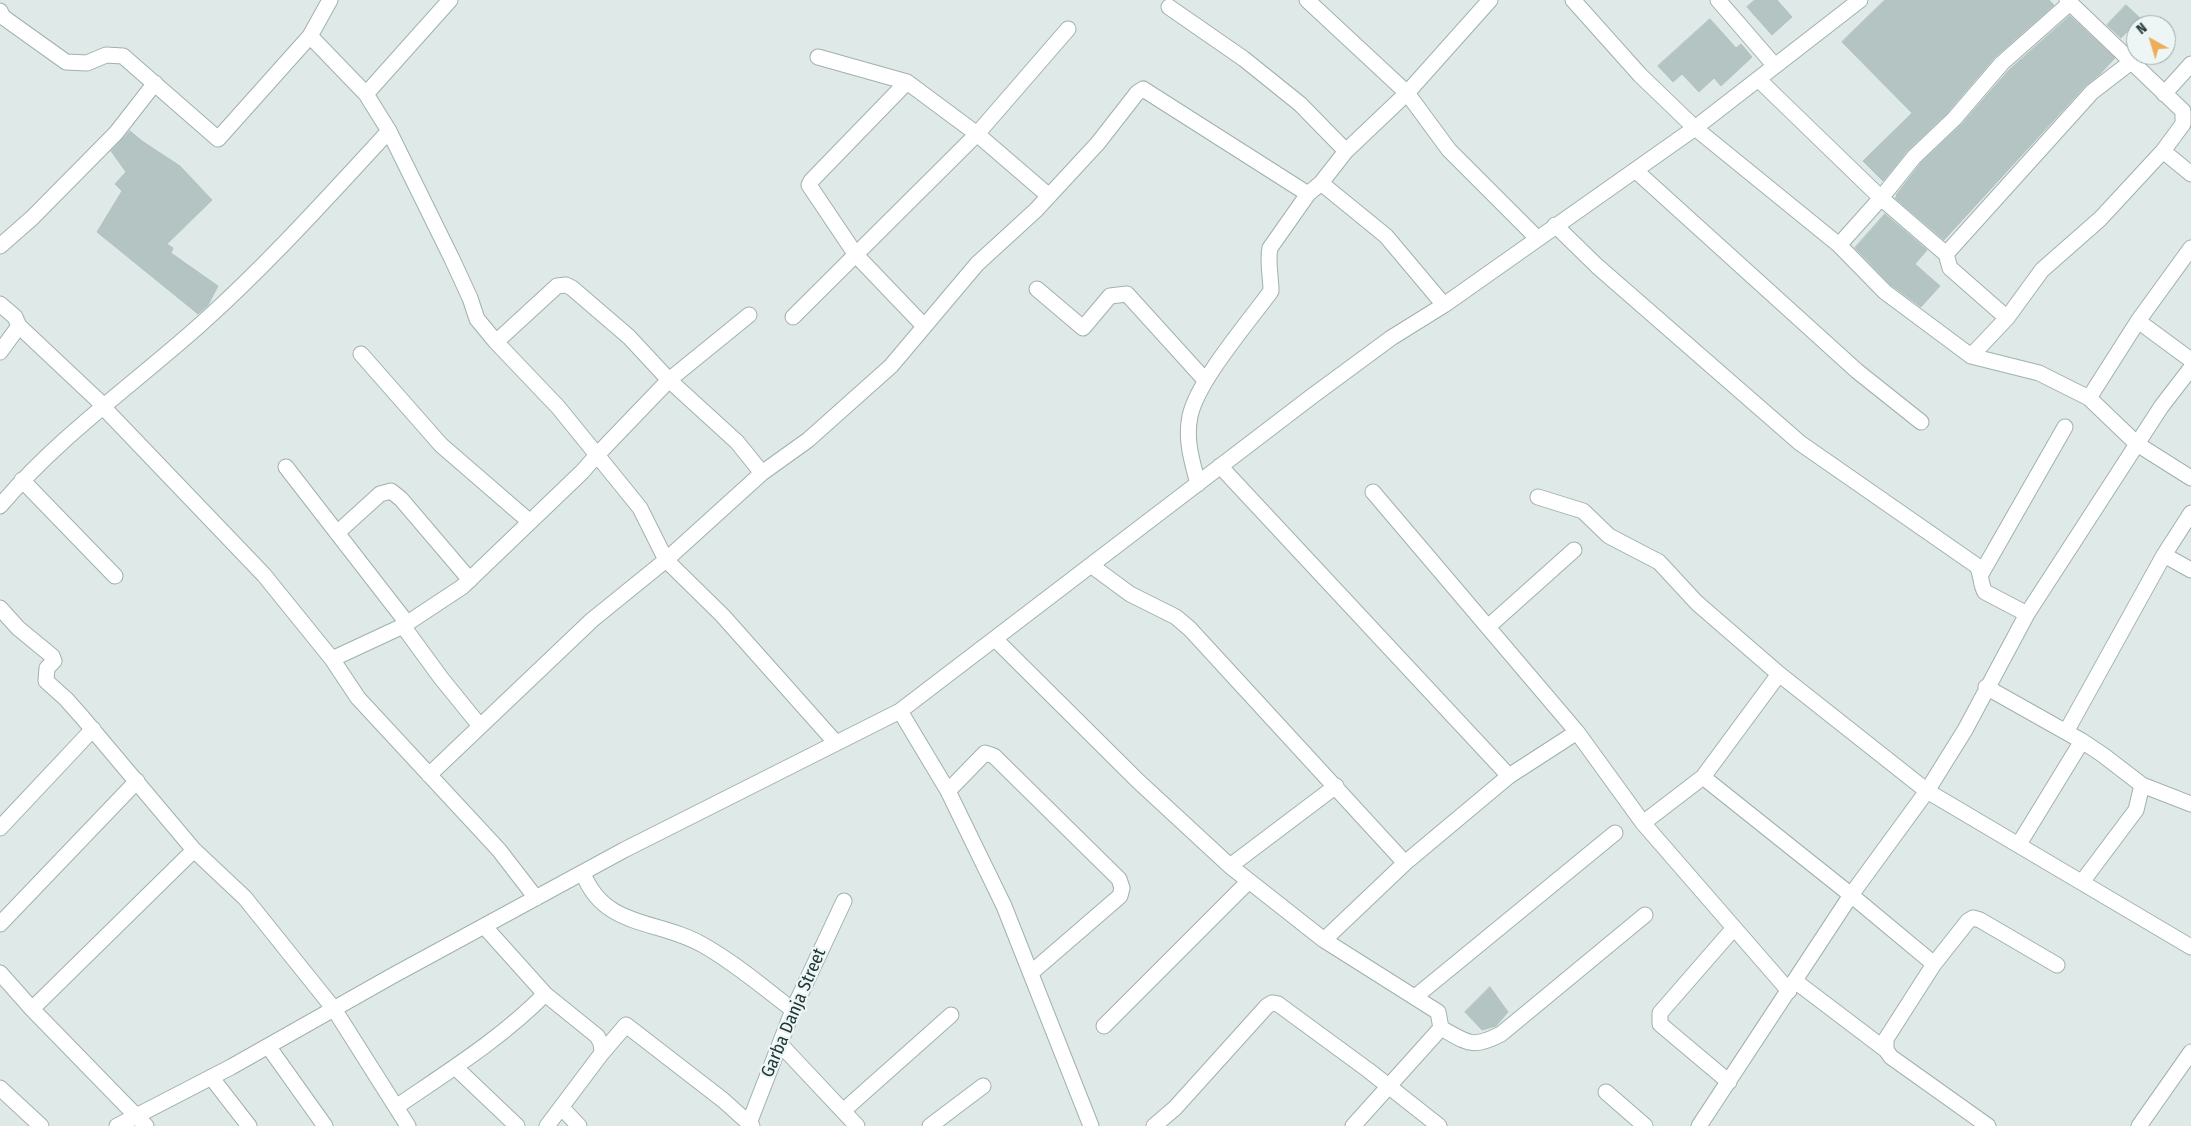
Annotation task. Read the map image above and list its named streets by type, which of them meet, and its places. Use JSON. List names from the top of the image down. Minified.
{"streets":{"street":["Garba Danja Street"]},"north":"top left"}
